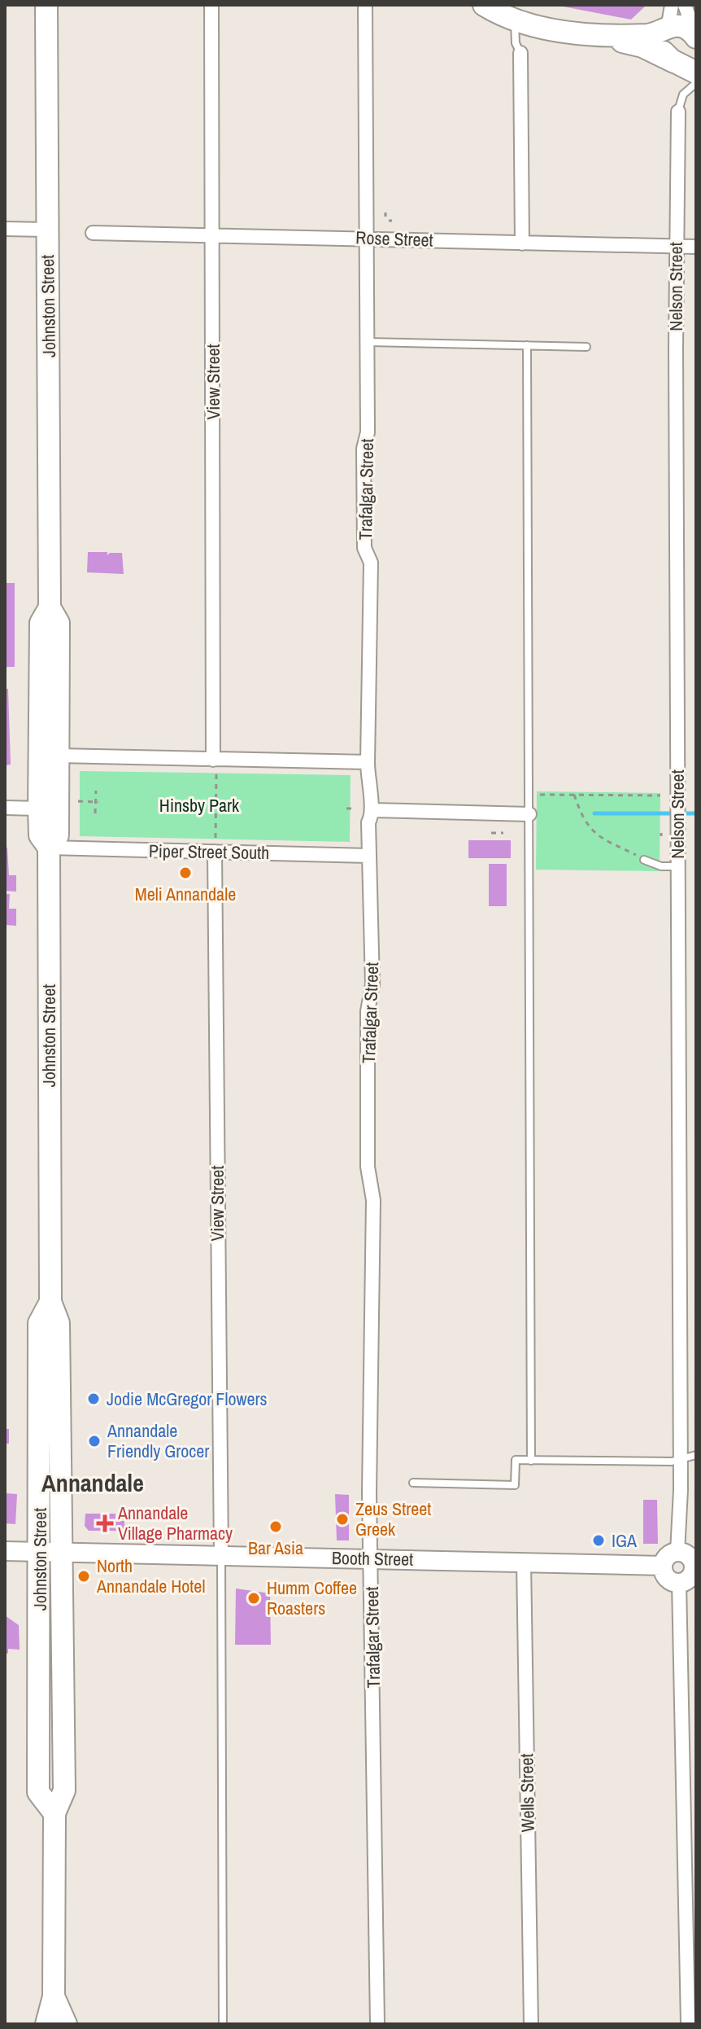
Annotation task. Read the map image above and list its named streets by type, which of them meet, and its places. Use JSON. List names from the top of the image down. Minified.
{"streets":{"main road":["Johnston Street","Booth Street"],"street":["Rose Street","Nelson Street","View Street","Trafalgar Street","Piper Street South","Wells Street"]},"crossings":[["Rose Street","Nelson Street"],["Rose Street","View Street"],["Rose Street","Trafalgar Street"],["Nelson Street","Booth Street"],["Johnston Street","Piper Street South"],["Johnston Street","Booth Street"],["View Street","Piper Street South"],["View Street","Booth Street"],["Trafalgar Street","Piper Street South"],["Trafalgar Street","Booth Street"],["Booth Street","Wells Street"]],"districts":["Annandale"],"parks":["Hinsby Park"],"places":{"other":["Meli Annandale","Jodie McGregor Flowers","Annandale Friendly Grocer","Zeus Street Greek","Bar Asia","IGA","North Annandale Hotel","Humm Coffee Roasters"],"health":["Annandale Village Pharmacy"]}}
